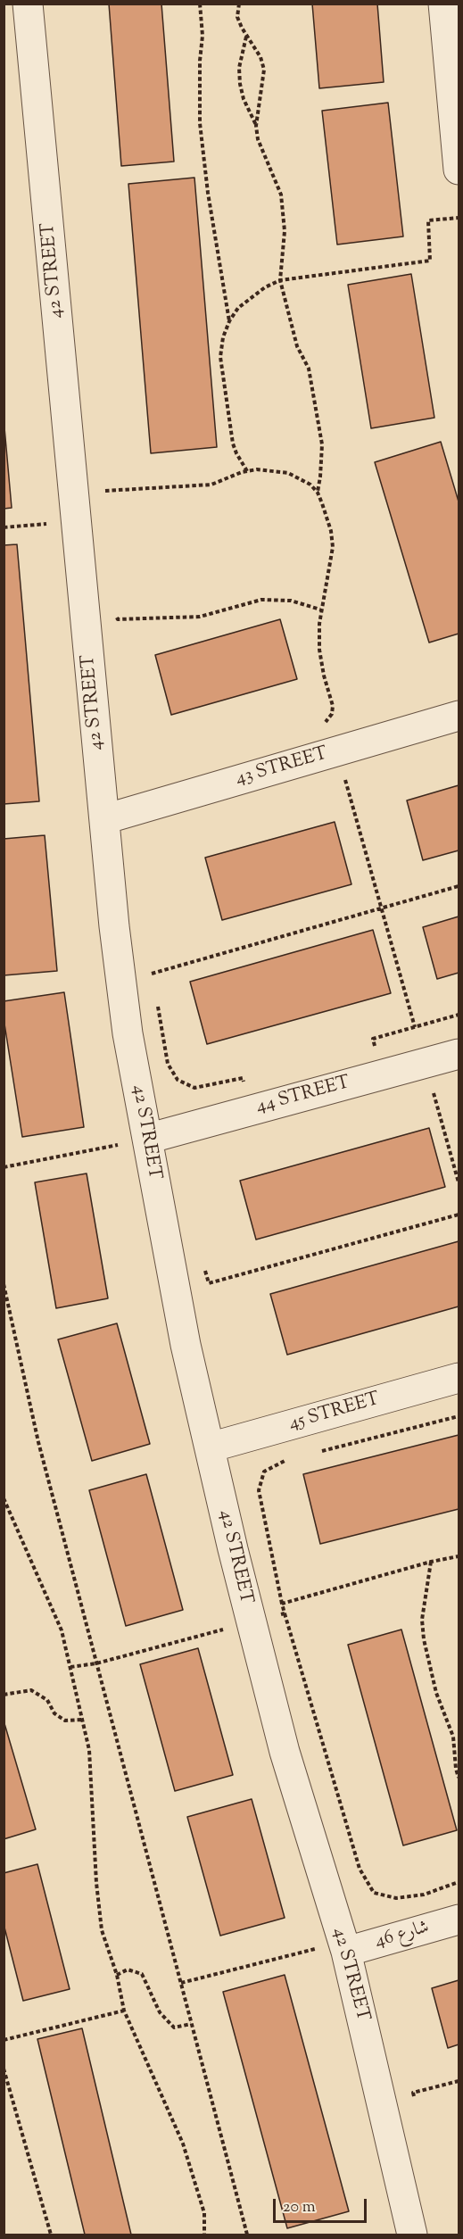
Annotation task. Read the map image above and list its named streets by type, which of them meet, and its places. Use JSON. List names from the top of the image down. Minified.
{"streets":{"street":["42 STREET","43 STREET","44 STREET","45 STREET","شارع 46"]},"crossings":[["42 STREET","43 STREET"],["42 STREET","44 STREET"],["42 STREET","45 STREET"],["42 STREET","شارع 46"]],"scale_bar":"20 m"}
